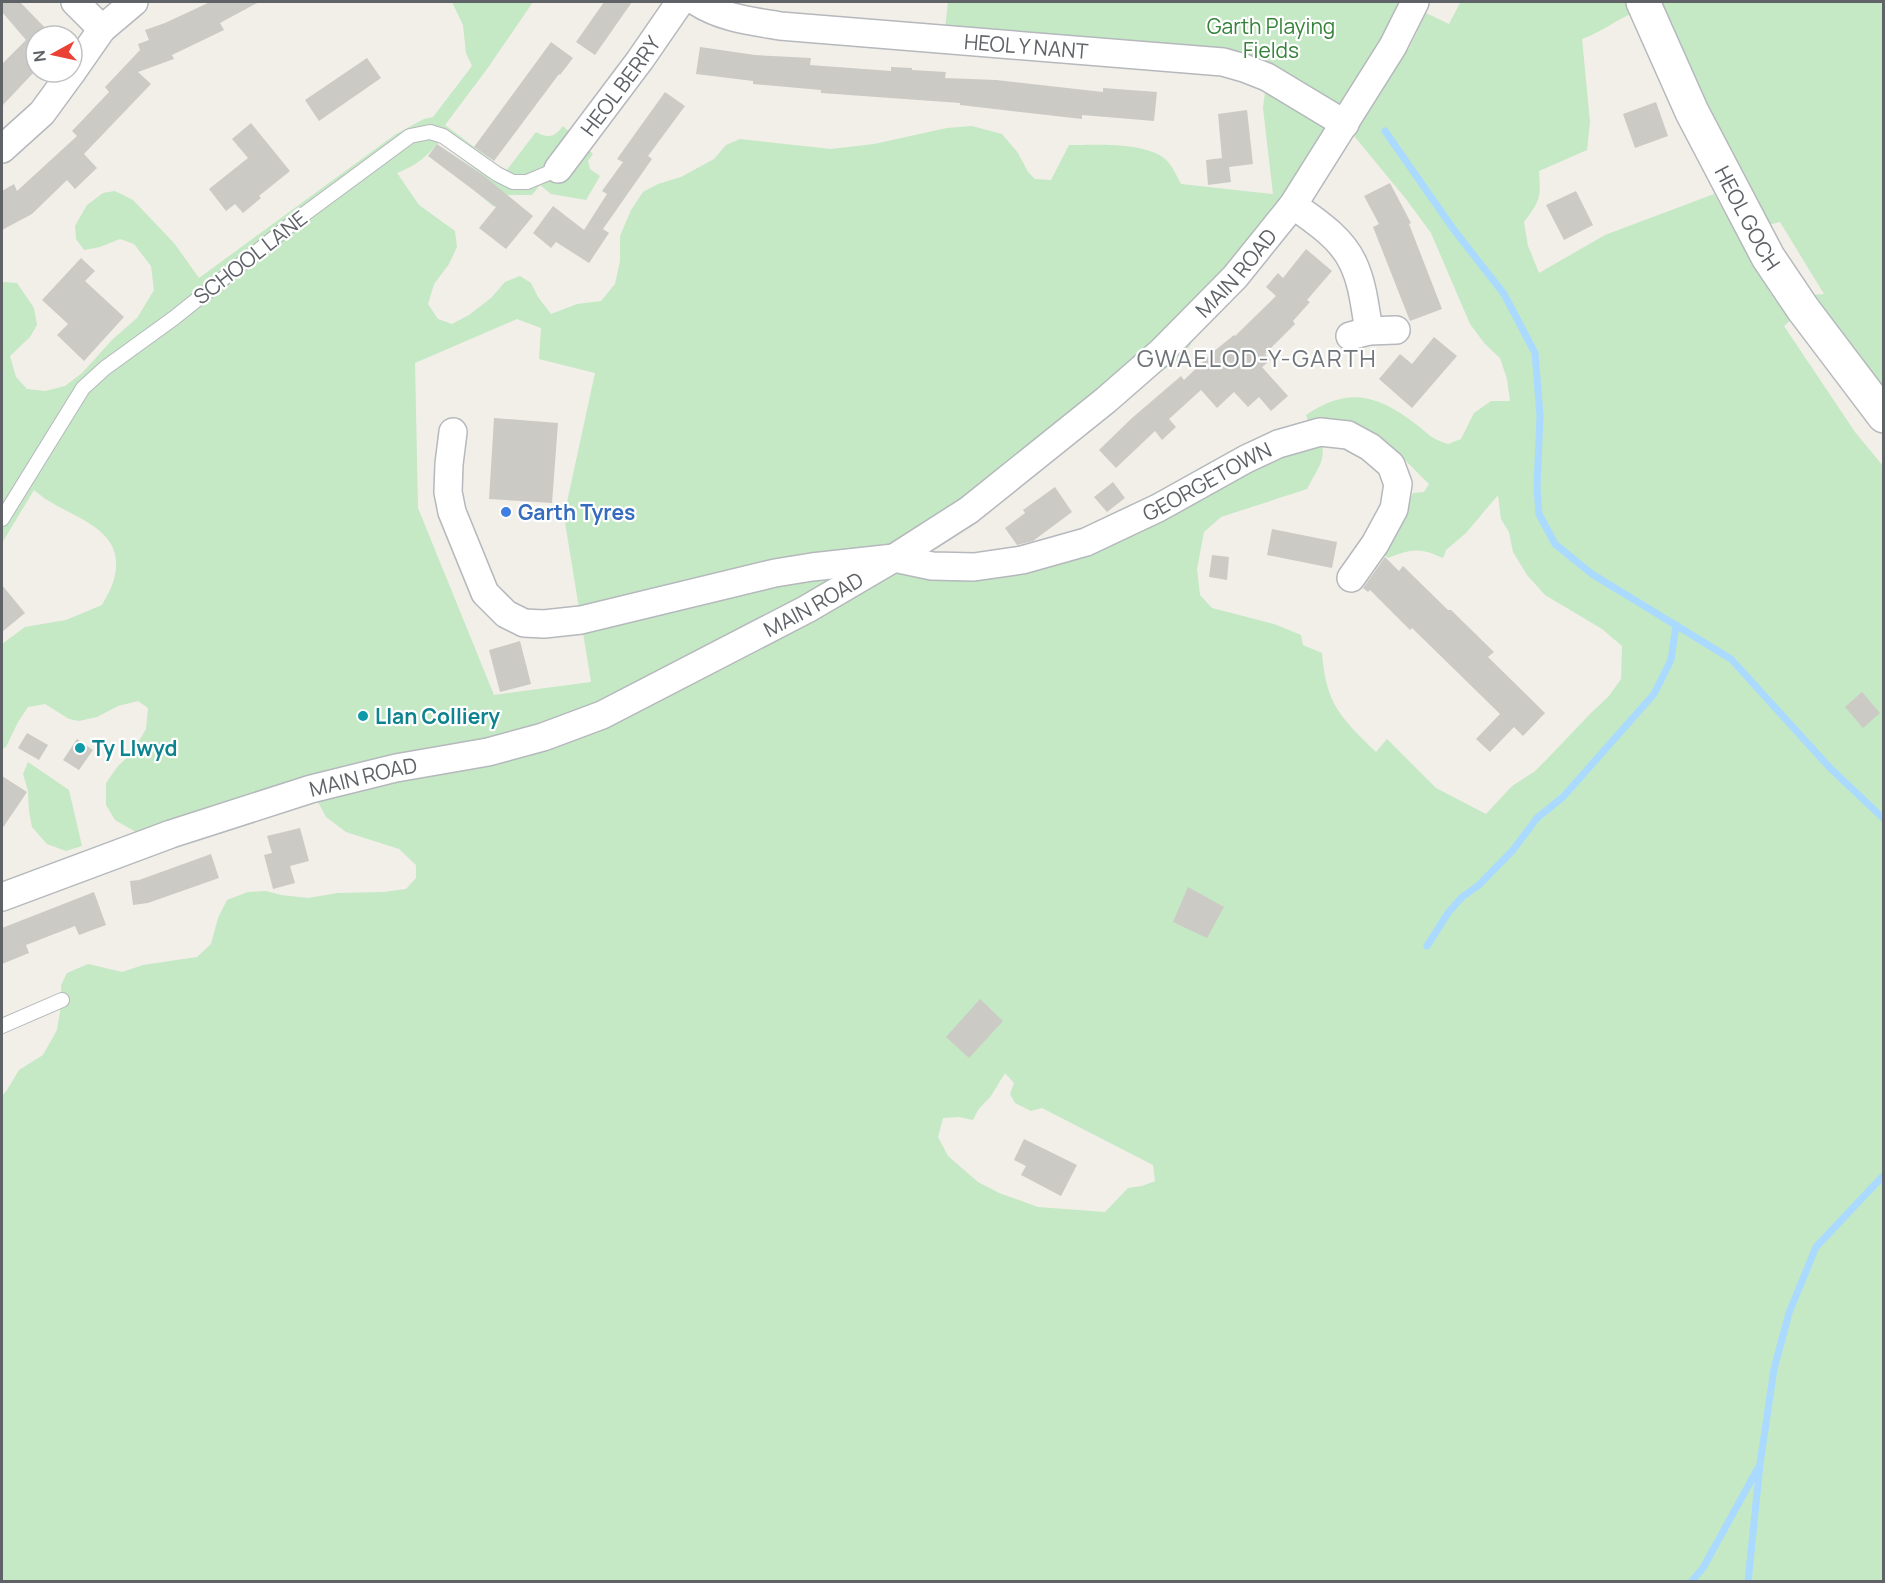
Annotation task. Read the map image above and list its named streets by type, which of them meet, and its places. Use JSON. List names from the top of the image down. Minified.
{"streets":{"street":["HEOL Y NANT","HEOL BERRY","HEOL GOCH","MAIN ROAD","GEORGETOWN"],"lane":["SCHOOL LANE"]},"crossings":[["HEOL Y NANT","MAIN ROAD"],["HEOL BERRY","SCHOOL LANE"],["MAIN ROAD","GEORGETOWN"]],"districts":["GWAELOD-Y-GARTH"],"parks":["Garth Playing Fields"],"places":["Garth Tyres","Llan Colliery","Ty Llwyd"],"north":"left"}
